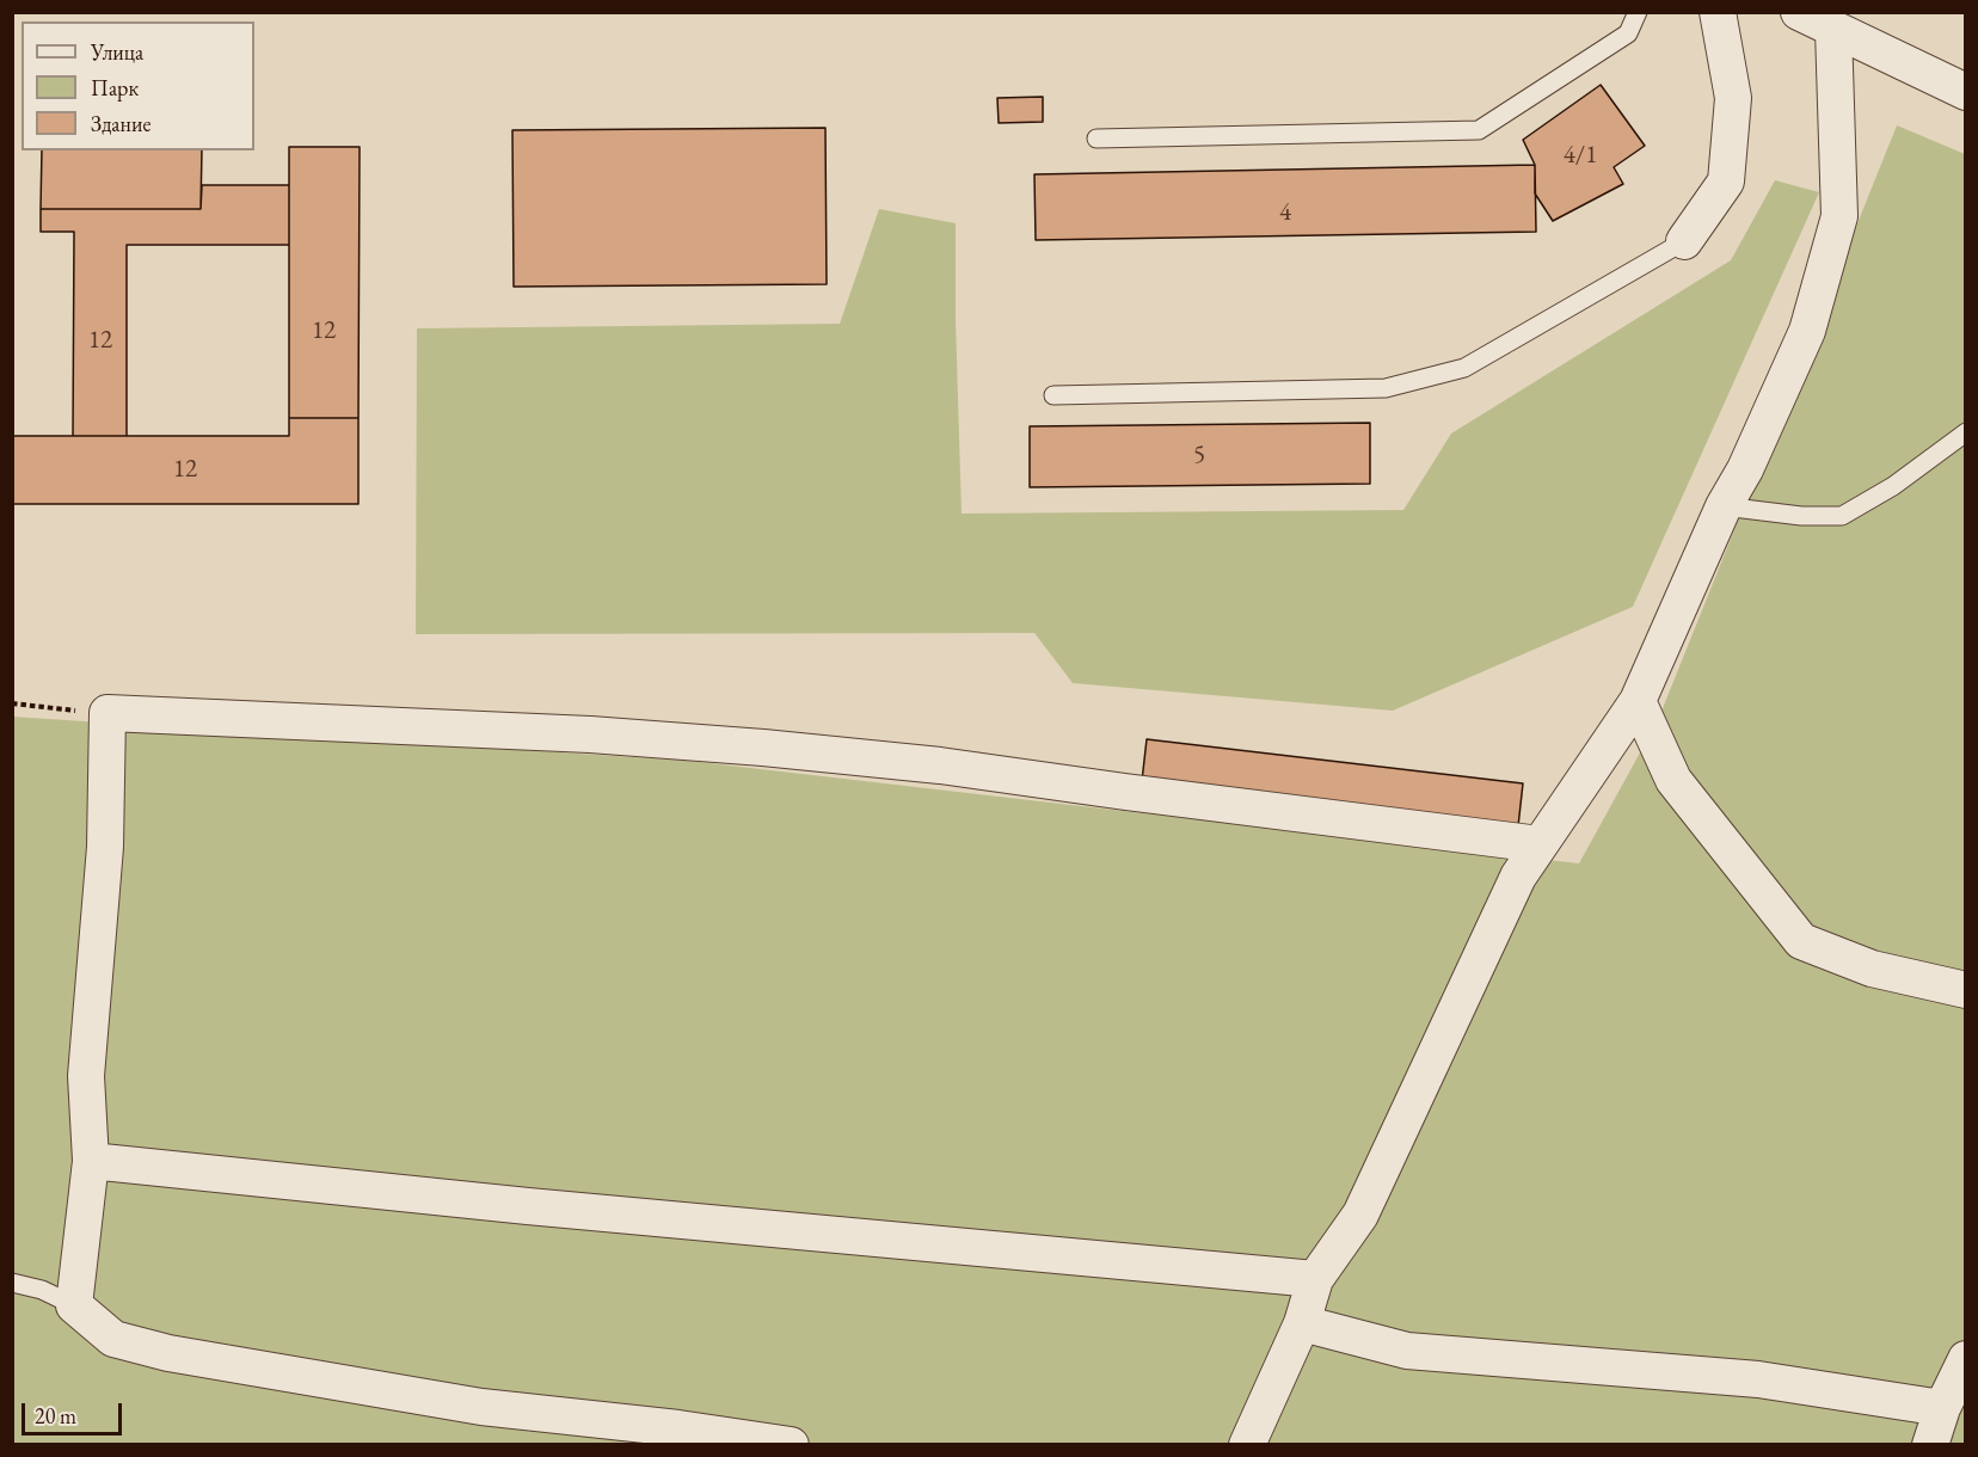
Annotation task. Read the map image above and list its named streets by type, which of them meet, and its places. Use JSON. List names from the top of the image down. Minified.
{"house_numbers":["4/1","4","12","12","5","12"],"legend":["Улица","Парк","Здание"],"scale_bar":"20 m"}
